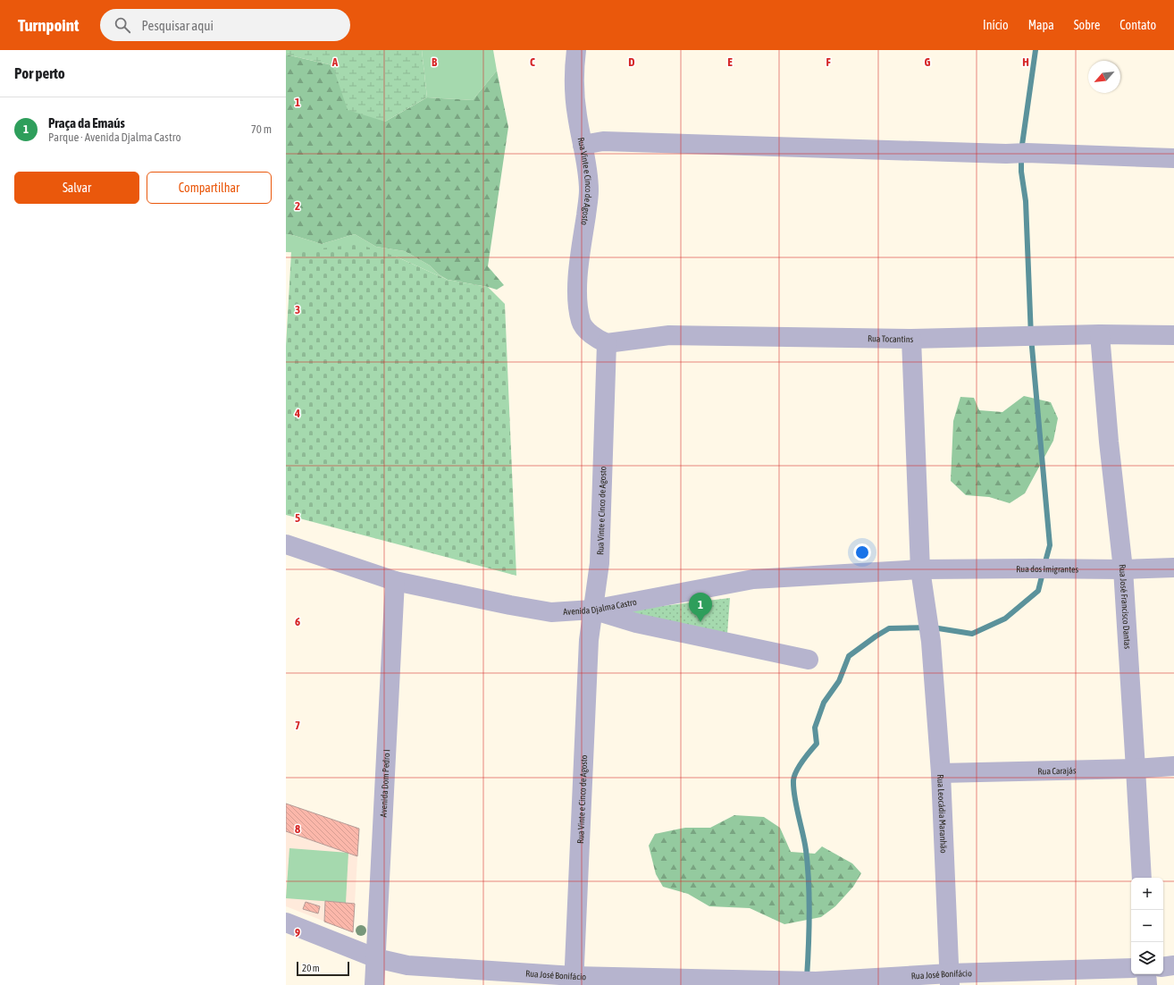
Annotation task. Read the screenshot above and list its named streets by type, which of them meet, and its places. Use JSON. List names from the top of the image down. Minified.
{"streets":{"street":["Rua Vinte e Cinco de Agosto","Rua Tocantins","Rua dos Imigrantes","Avenida Djalma Castro","Rua José Francisco Dantas","Rua Carajás","Avenida Dom Pedro I","Rua Leocádia Maranhão","Rua José Bonifácio"]},"crossings":[["Rua Vinte e Cinco de Agosto","Rua Tocantins"],["Rua Vinte e Cinco de Agosto","Avenida Djalma Castro"],["Rua Vinte e Cinco de Agosto","Rua José Bonifácio"],["Rua Tocantins","Rua José Francisco Dantas"],["Rua Tocantins","Rua Leocádia Maranhão"],["Rua dos Imigrantes","Avenida Djalma Castro"],["Rua dos Imigrantes","Rua José Francisco Dantas"],["Rua dos Imigrantes","Rua Leocádia Maranhão"],["Avenida Djalma Castro","Avenida Dom Pedro I"],["Avenida Djalma Castro","Rua Leocádia Maranhão"],["Rua José Francisco Dantas","Rua Carajás"],["Rua Carajás","Rua Leocádia Maranhão"],["Avenida Dom Pedro I","Rua José Bonifácio"],["Rua Leocádia Maranhão","Rua José Bonifácio"]],"scale_bar":"20 m","north":"bottom left","page":{"header":"Turnpoint","search":"Pesquisar aqui","nav":["Início","Mapa","Sobre","Contato"],"heading":"Por perto","list":[{"mark":"1","name":"Praça da Emaús","note":"Parque · Avenida Djalma Castro","value":"70 m"}],"buttons":["Salvar","Compartilhar"],"pins":"1","map_buttons":["+","−"],"scale":"20 m"},"grid":{"columns":["A","B","C","D","E","F","G","H"],"rows":["1","2","3","4","5","6","7","8","9"]}}
